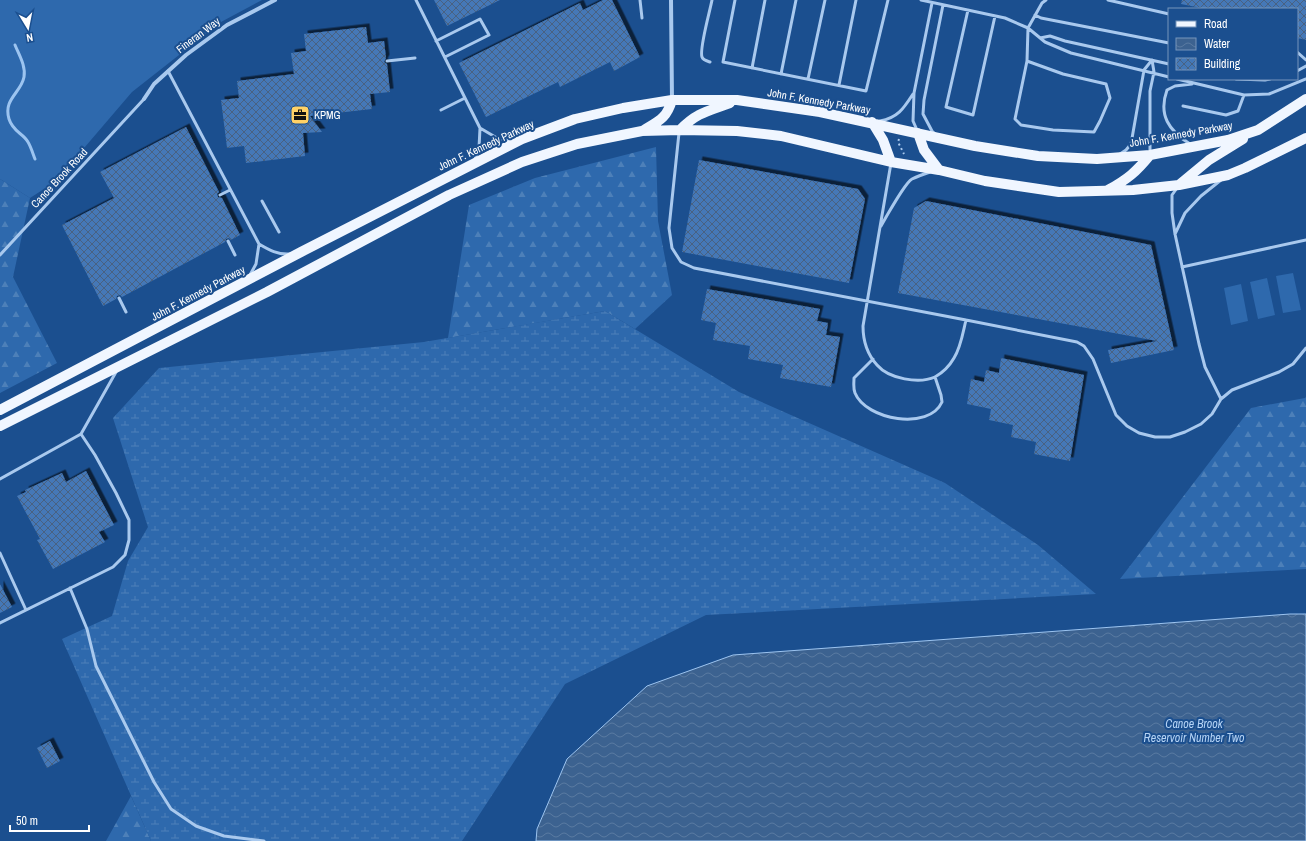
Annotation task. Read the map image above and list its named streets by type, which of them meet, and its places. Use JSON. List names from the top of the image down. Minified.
{"streets":{"main road":["John F. Kennedy Parkway"],"street":["Fineran Way"],"lane":["Canoe Brook Road"]},"crossings":[["Fineran Way","Canoe Brook Road"]],"water":["Canoe Brook Reservoir Number Two"],"places":{"office":["KPMG"]},"legend":["Road","Water","Building"],"scale_bar":"50 m","north":"bottom"}
